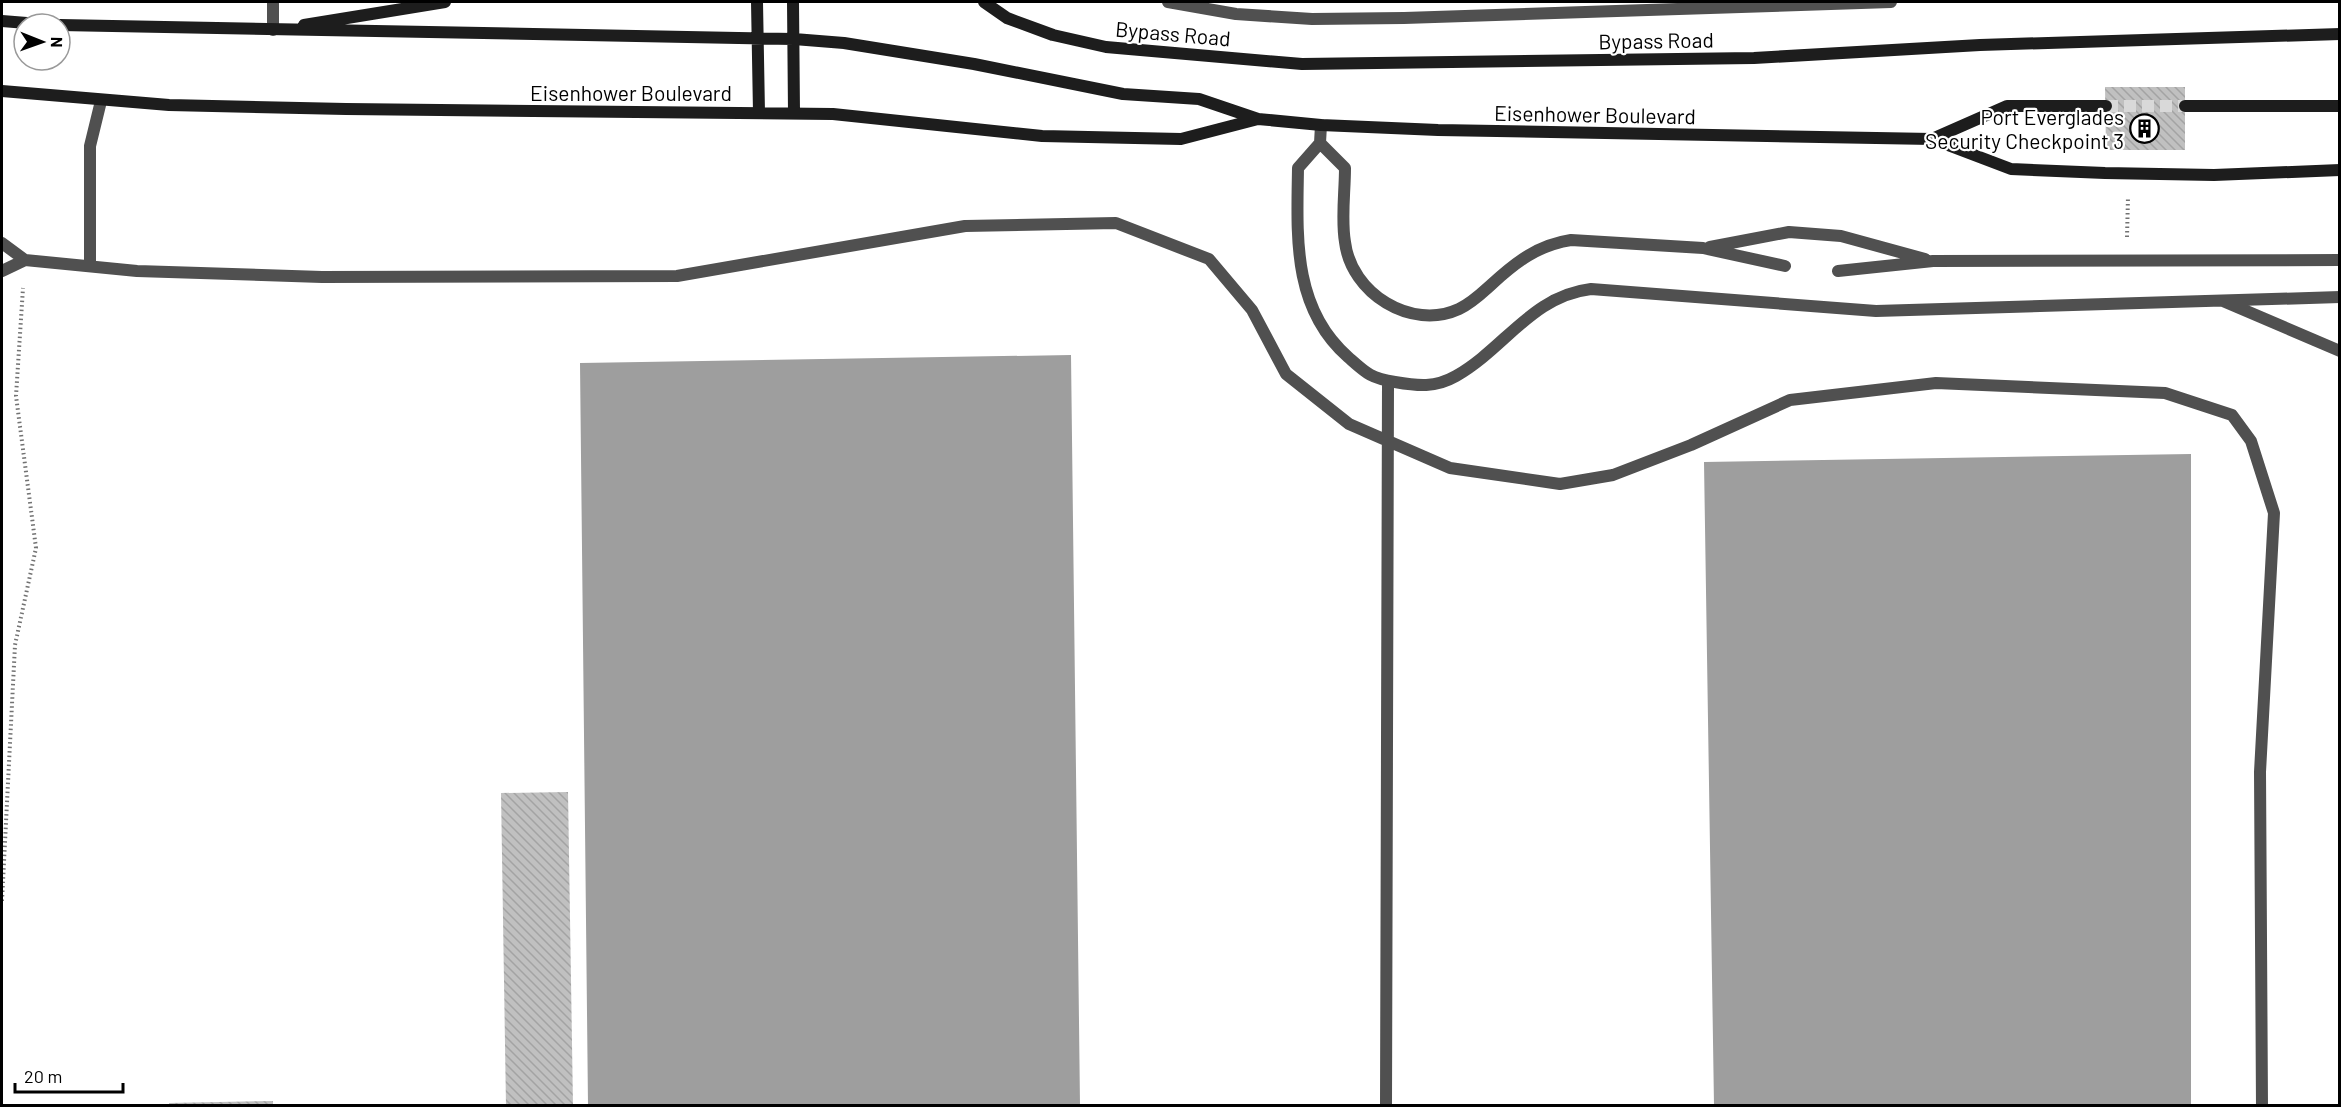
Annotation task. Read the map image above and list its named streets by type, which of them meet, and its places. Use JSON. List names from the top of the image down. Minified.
{"streets":{"street":["Bypass Road","Eisenhower Boulevard"]},"places":{"building":["Port Everglades Security Checkpoint 3"]},"scale_bar":"20 m","north":"right"}
